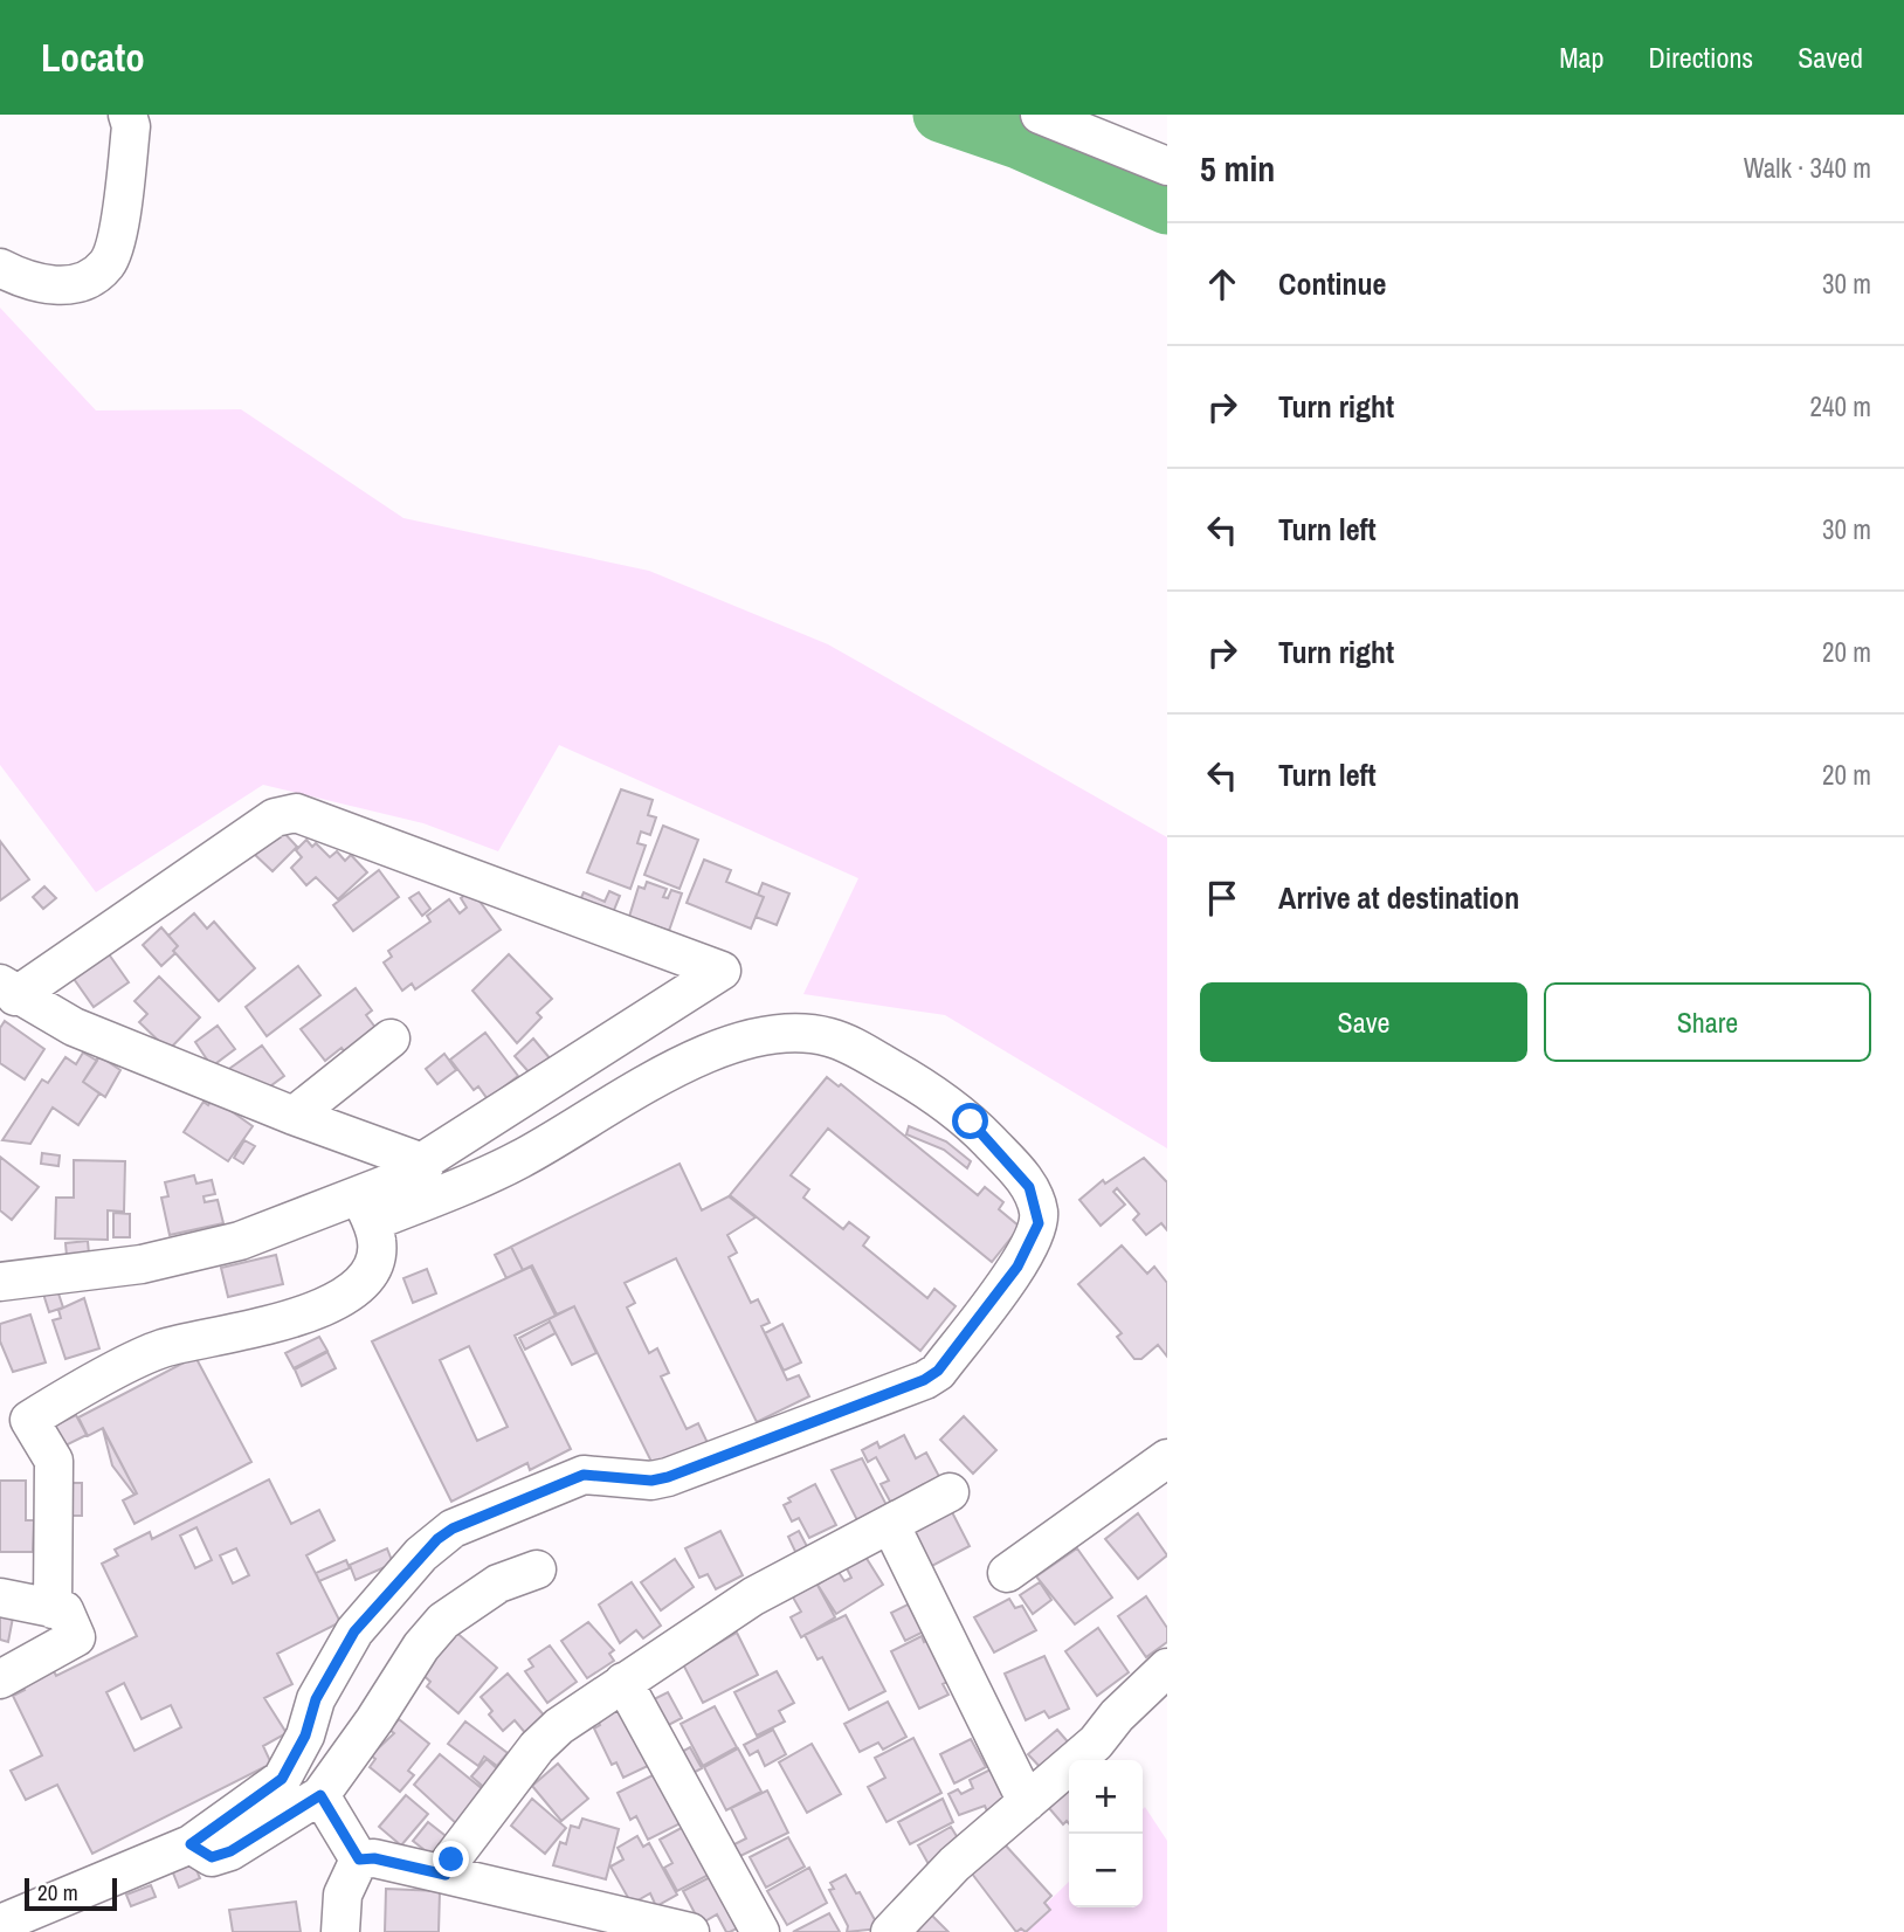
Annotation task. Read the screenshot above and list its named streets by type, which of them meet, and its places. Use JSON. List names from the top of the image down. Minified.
{"scale_bar":"20 m","page":{"header":"Locato","nav":["Map","Directions","Saved"],"heading":["5 min","Walk · 340 m"],"list":[["Continue","30 m"],["Turn right","240 m"],["Turn left","30 m"],["Turn right","20 m"],["Turn left","20 m"],"Arrive at destination"],"buttons":["Save","Share"],"map_buttons":["+","−"],"scale":"20 m"}}
